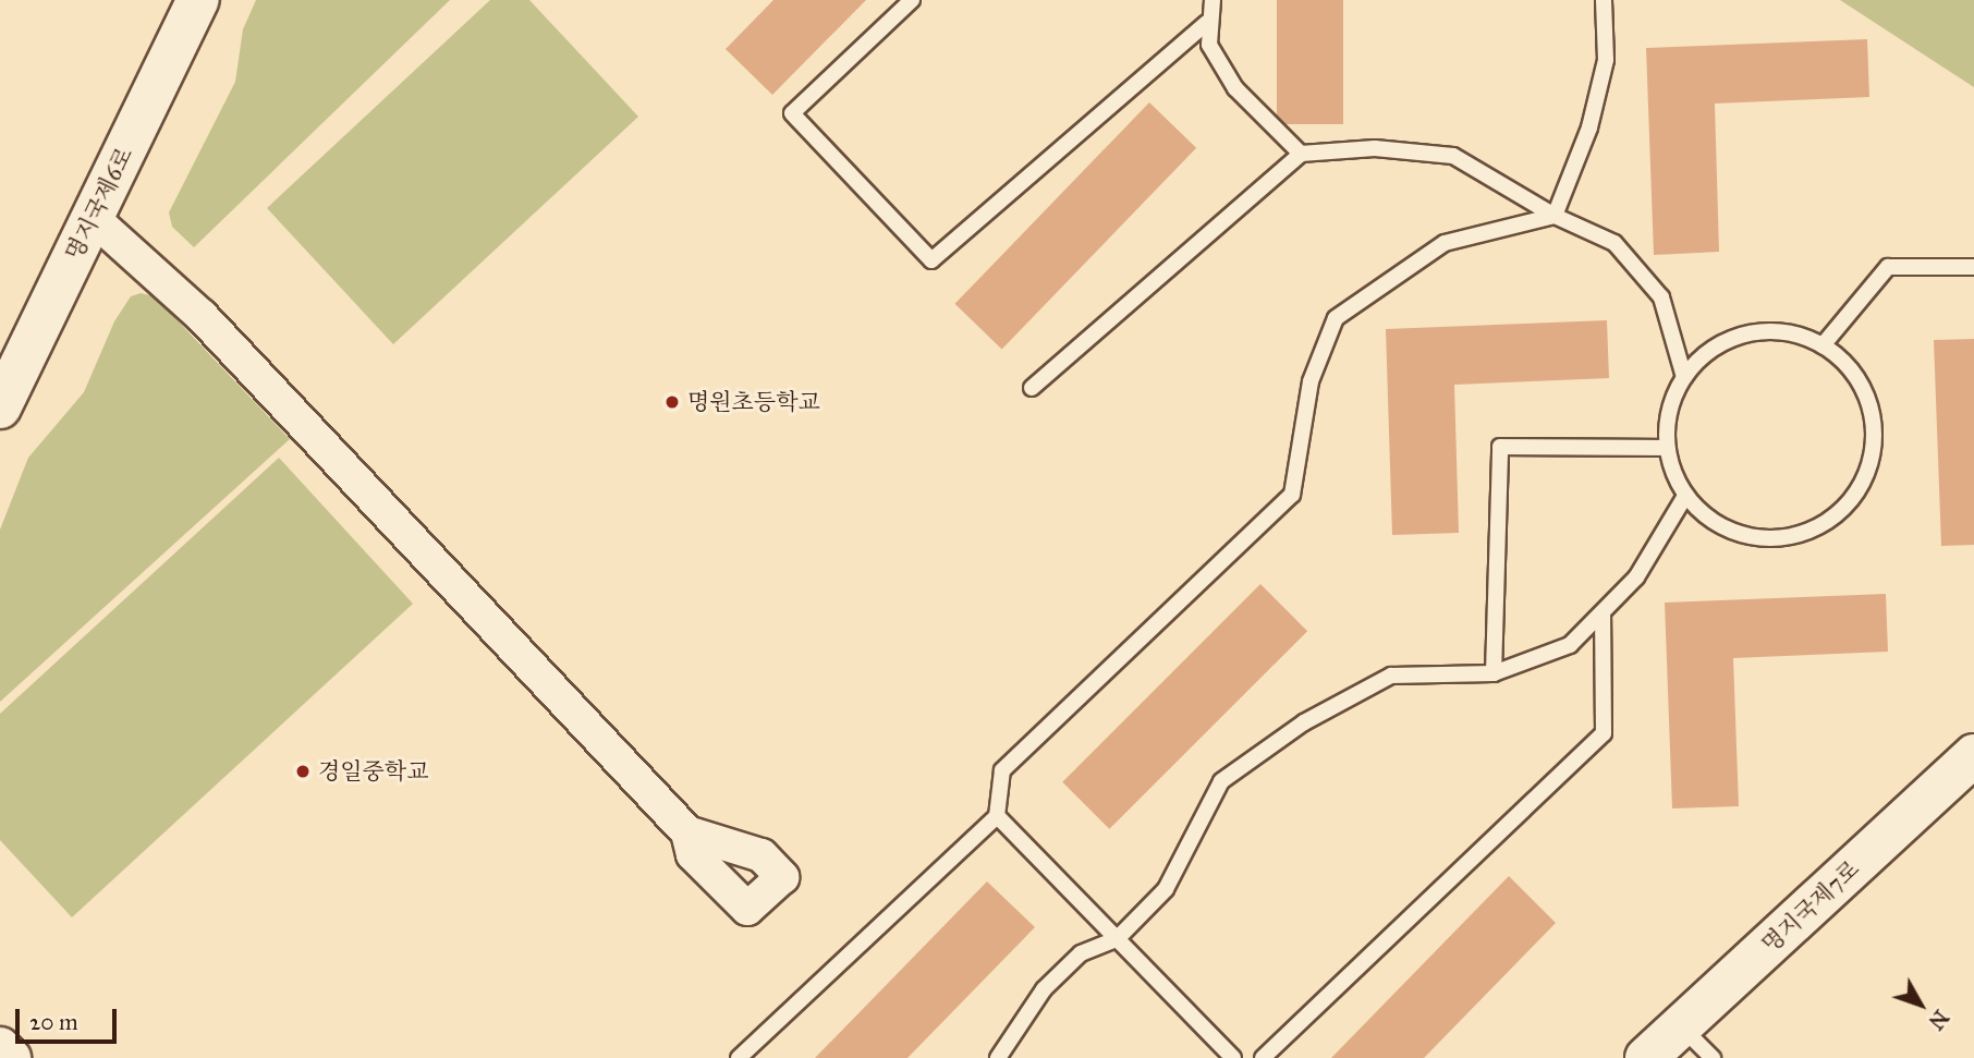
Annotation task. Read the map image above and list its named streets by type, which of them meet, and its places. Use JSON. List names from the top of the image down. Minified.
{"streets":{"street":["명지국제6로","명지국제7로"]},"places":["명원초등학교","경일중학교"],"scale_bar":"20 m","north":"bottom right"}
